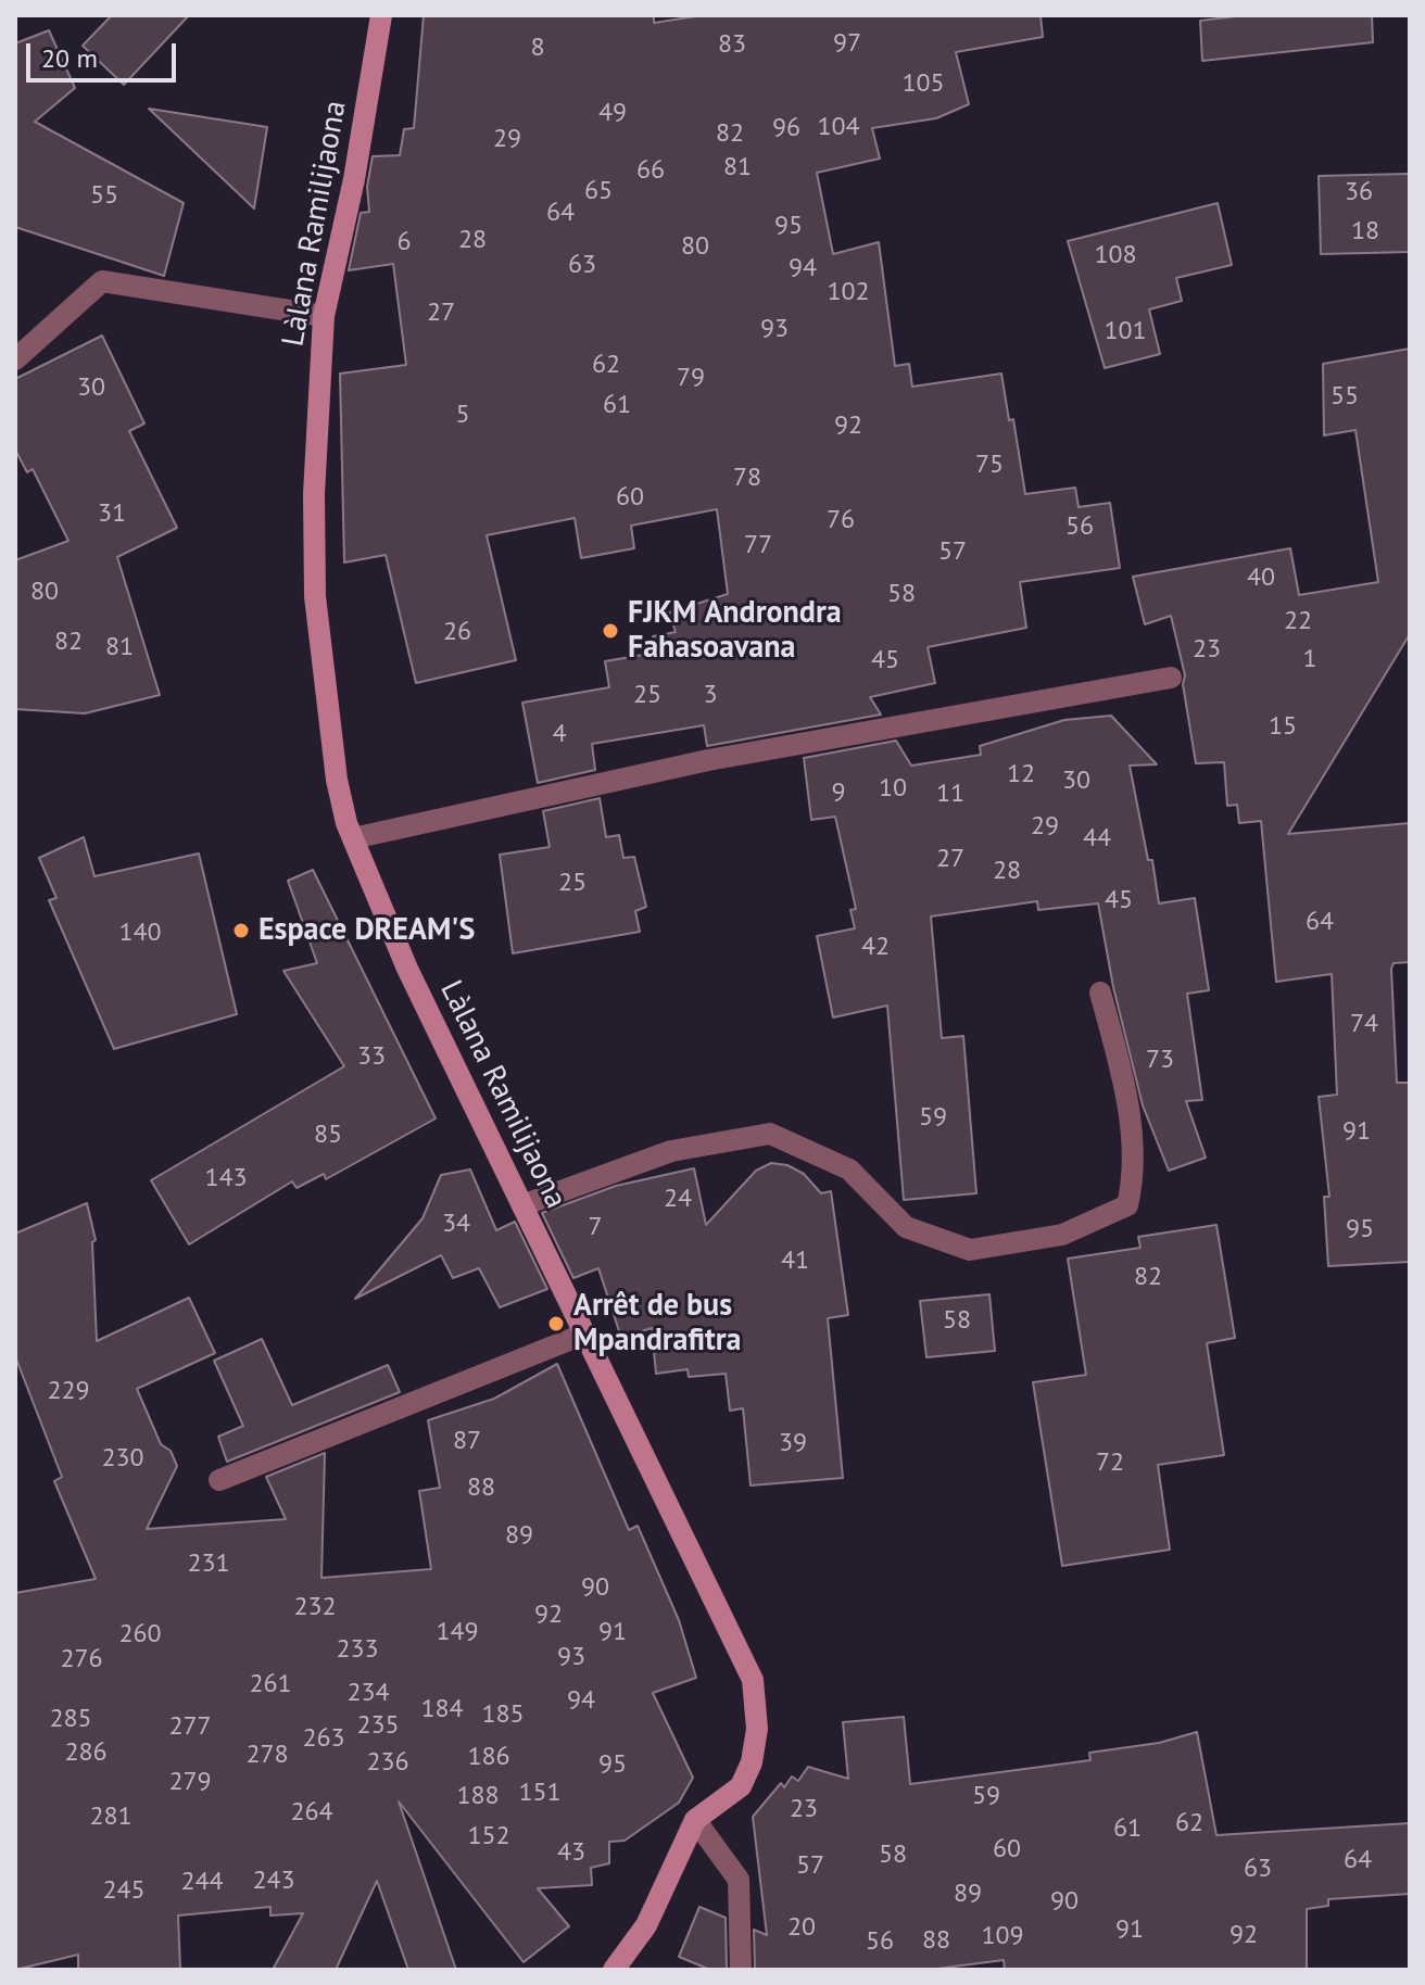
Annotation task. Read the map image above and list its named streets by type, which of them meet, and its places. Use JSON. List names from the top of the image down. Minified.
{"streets":{"street":["Làlana Ramilijaona"]},"places":["FJKM Androndra Fahasoavana","Espace DREAM'S","Arrêt de bus Mpandrafitra"],"house_numbers":["97","83","8","105","49","104","96","82","29","81","66","65","36","55","64","95","18","28","6","80","108","63","94","102","27","93","101","62","79","30","55","61","5","92","75","78","60","31","76","56","77","57","40","80","58","22","26","82","81","23","1","45","25","3","15","4","12","30","10","9","11","29","44","27","28","25","45","64","140","42","74","33","73","59","91","85","143","24","34","7","95","41","82","58","229","87","39","230","72","88","89","231","90","232","92","149","91","260","233","93","276","261","234","94","184","185","285","235","277","263","286","278","186","236","95","279","151","188","59","23","264","281","62","61","152","60","43","58","64","57","63","243","244","245","89","90","20","91","92","109","88","56"],"scale_bar":"20 m"}
